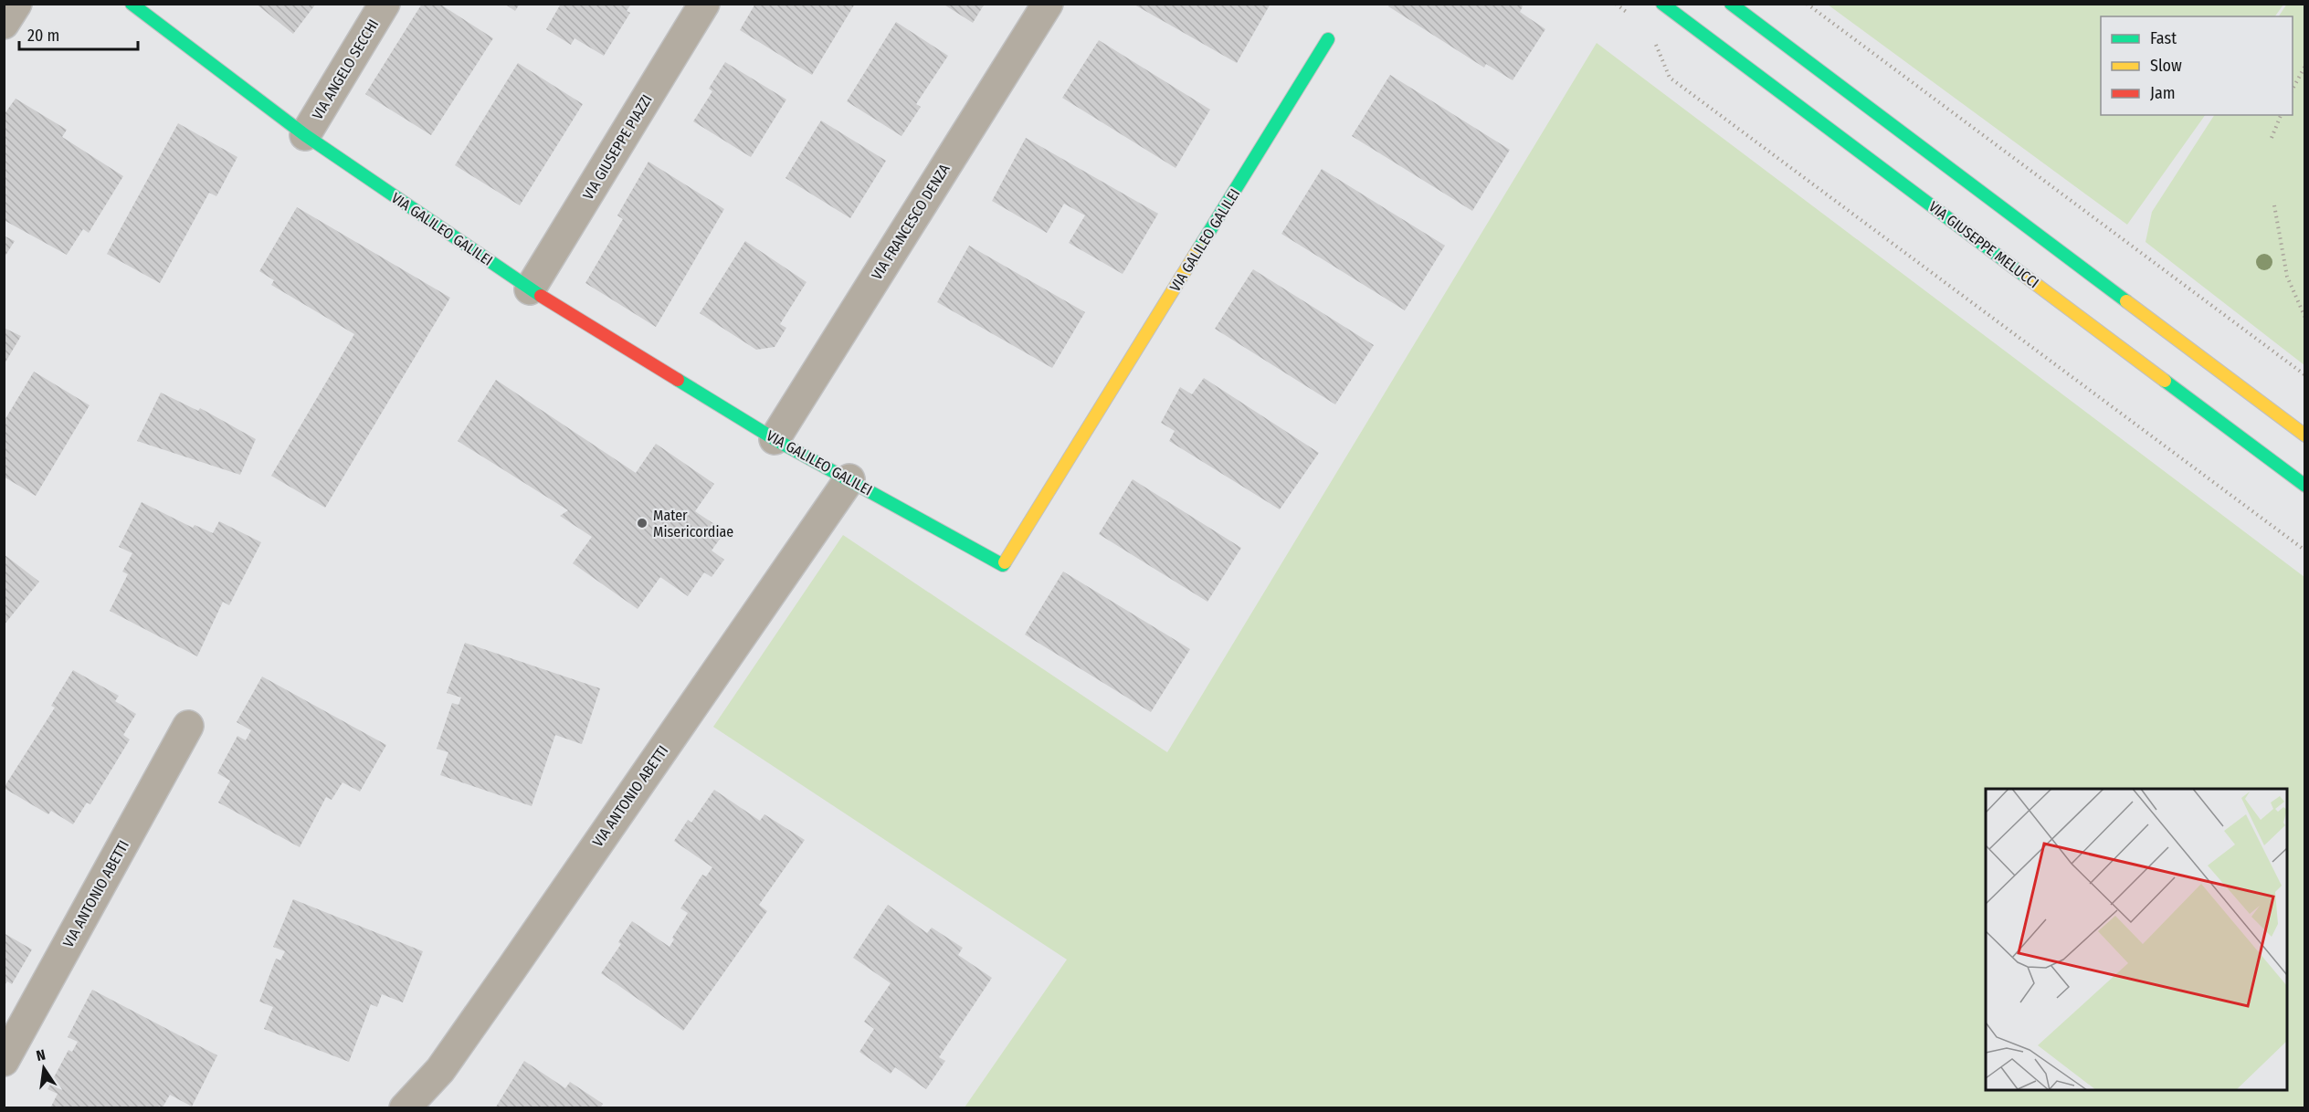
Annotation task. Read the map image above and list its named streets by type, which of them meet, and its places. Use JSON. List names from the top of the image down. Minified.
{"streets":{"street":["VIA ANGELO SECCHI","VIA GIUSEPPE PIAZZI","VIA FRANCESCO DENZA","VIA GALILEO GALILEI","VIA GIUSEPPE MELUCCI","VIA ANTONIO ABETTI"]},"crossings":[["VIA ANGELO SECCHI","VIA GALILEO GALILEI"],["VIA GIUSEPPE PIAZZI","VIA GALILEO GALILEI"],["VIA FRANCESCO DENZA","VIA GALILEO GALILEI"],["VIA GALILEO GALILEI","VIA ANTONIO ABETTI"]],"places":["Mater Misericordiae"],"legend":["Fast","Slow","Jam"],"scale_bar":"20 m","north":"top"}
